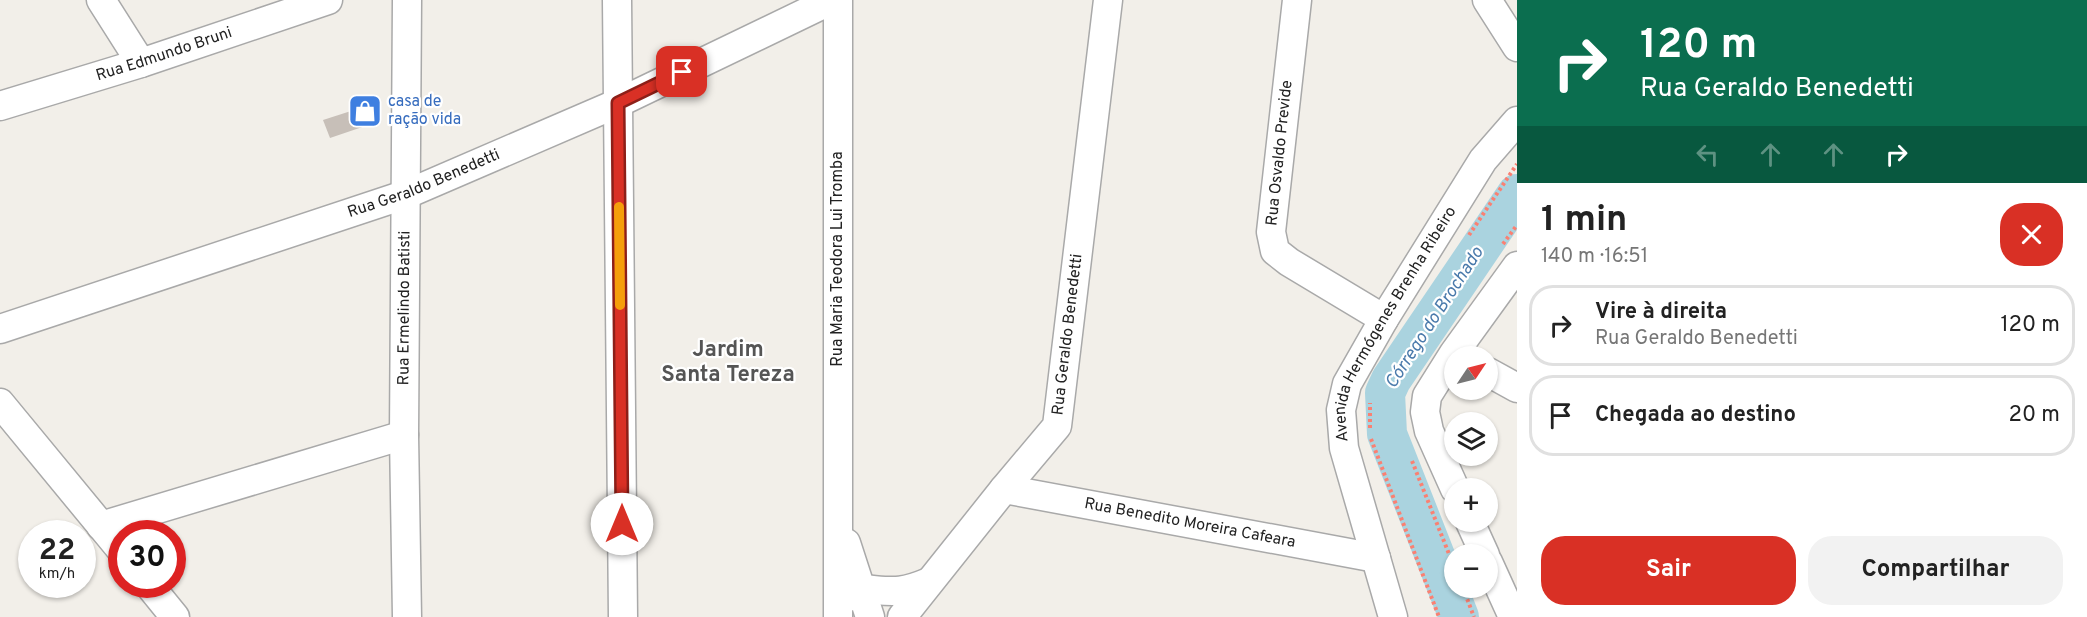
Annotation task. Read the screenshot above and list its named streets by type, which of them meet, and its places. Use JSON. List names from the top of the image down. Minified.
{"streets":{"street":["Rua Edmundo Bruni","Rua Osvaldo Previde","Rua Geraldo Benedetti","Rua Maria Teodora Lui Tromba","Rua Ermelindo Batisti","Avenida Hermógenes Brenha Ribeiro","Rua Benedito Moreira Cafeara"]},"crossings":[["Rua Osvaldo Previde","Avenida Hermógenes Brenha Ribeiro"],["Rua Geraldo Benedetti","Rua Ermelindo Batisti"],["Rua Geraldo Benedetti","Rua Benedito Moreira Cafeara"],["Avenida Hermógenes Brenha Ribeiro","Rua Benedito Moreira Cafeara"]],"districts":["Jardim Santa Tereza"],"water":["Córrego do Brochado"],"places":{"shop":["casa de ração vida"]},"north":"top right","page":{"turn":["120 m","Rua Geraldo Benedetti"],"heading":["1 min","140 m · 16:51"],"list":[{"name":"Vire à direita","note":"Rua Geraldo Benedetti","value":"120 m"},{"name":"Chegada ao destino","value":"20 m"}],"map_buttons":["+","−"],"speed":"22 km/h","limit":"30","buttons":["Sair","Compartilhar"]}}
